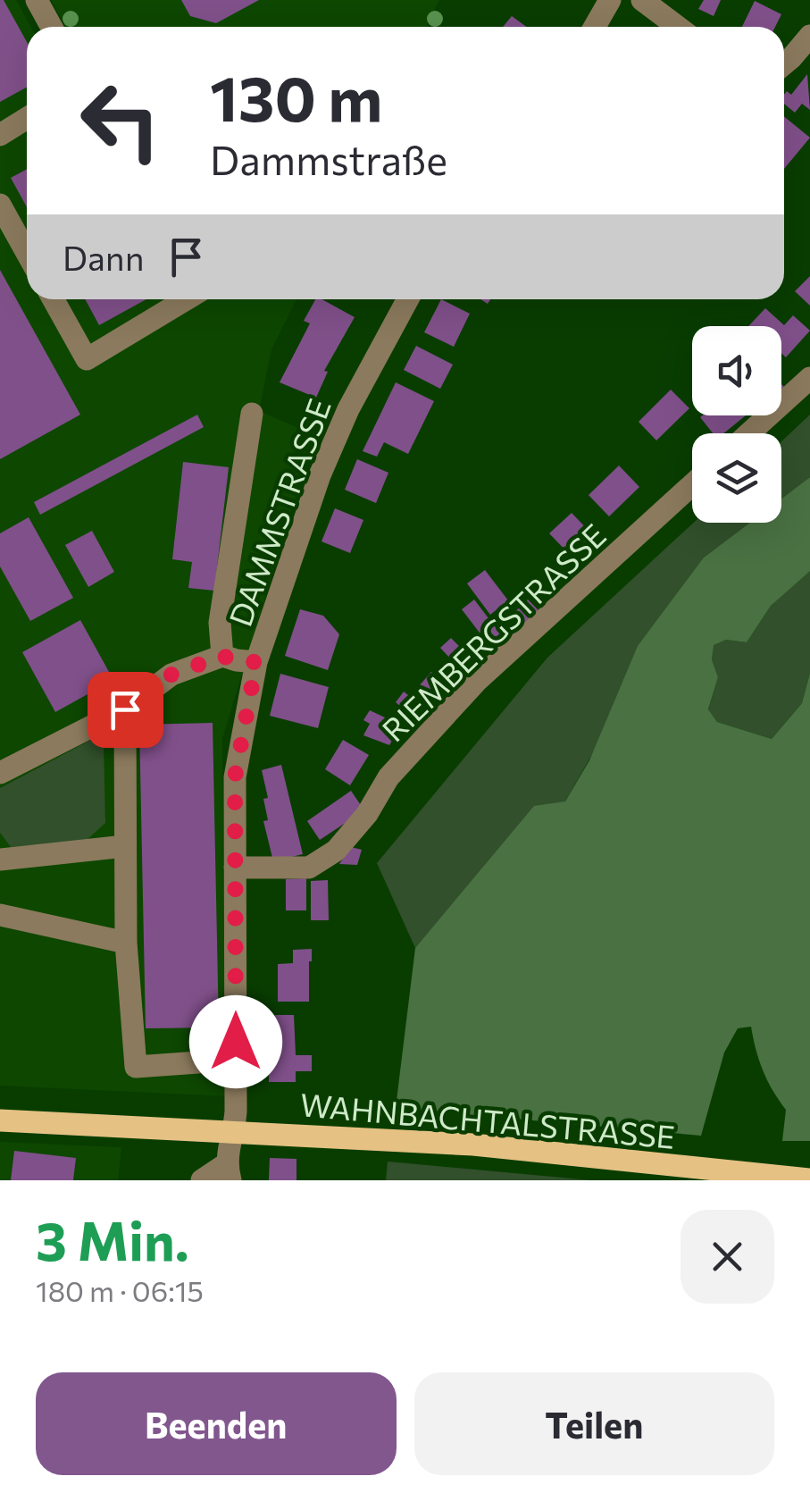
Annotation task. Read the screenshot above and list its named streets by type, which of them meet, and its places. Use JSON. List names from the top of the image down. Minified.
{"streets":{"main road":["WAHNBACHTALSTRASSE"],"street":["DAMMSTRASSE","RIEMBERGSTRASSE"]},"crossings":[["DAMMSTRASSE","RIEMBERGSTRASSE"],["DAMMSTRASSE","WAHNBACHTALSTRASSE"]],"page":{"turn":["130 m","Dammstraße"],"then":"Dann","heading":["3 Min.","180 m · 06:15"],"buttons":["Beenden","Teilen"]}}
